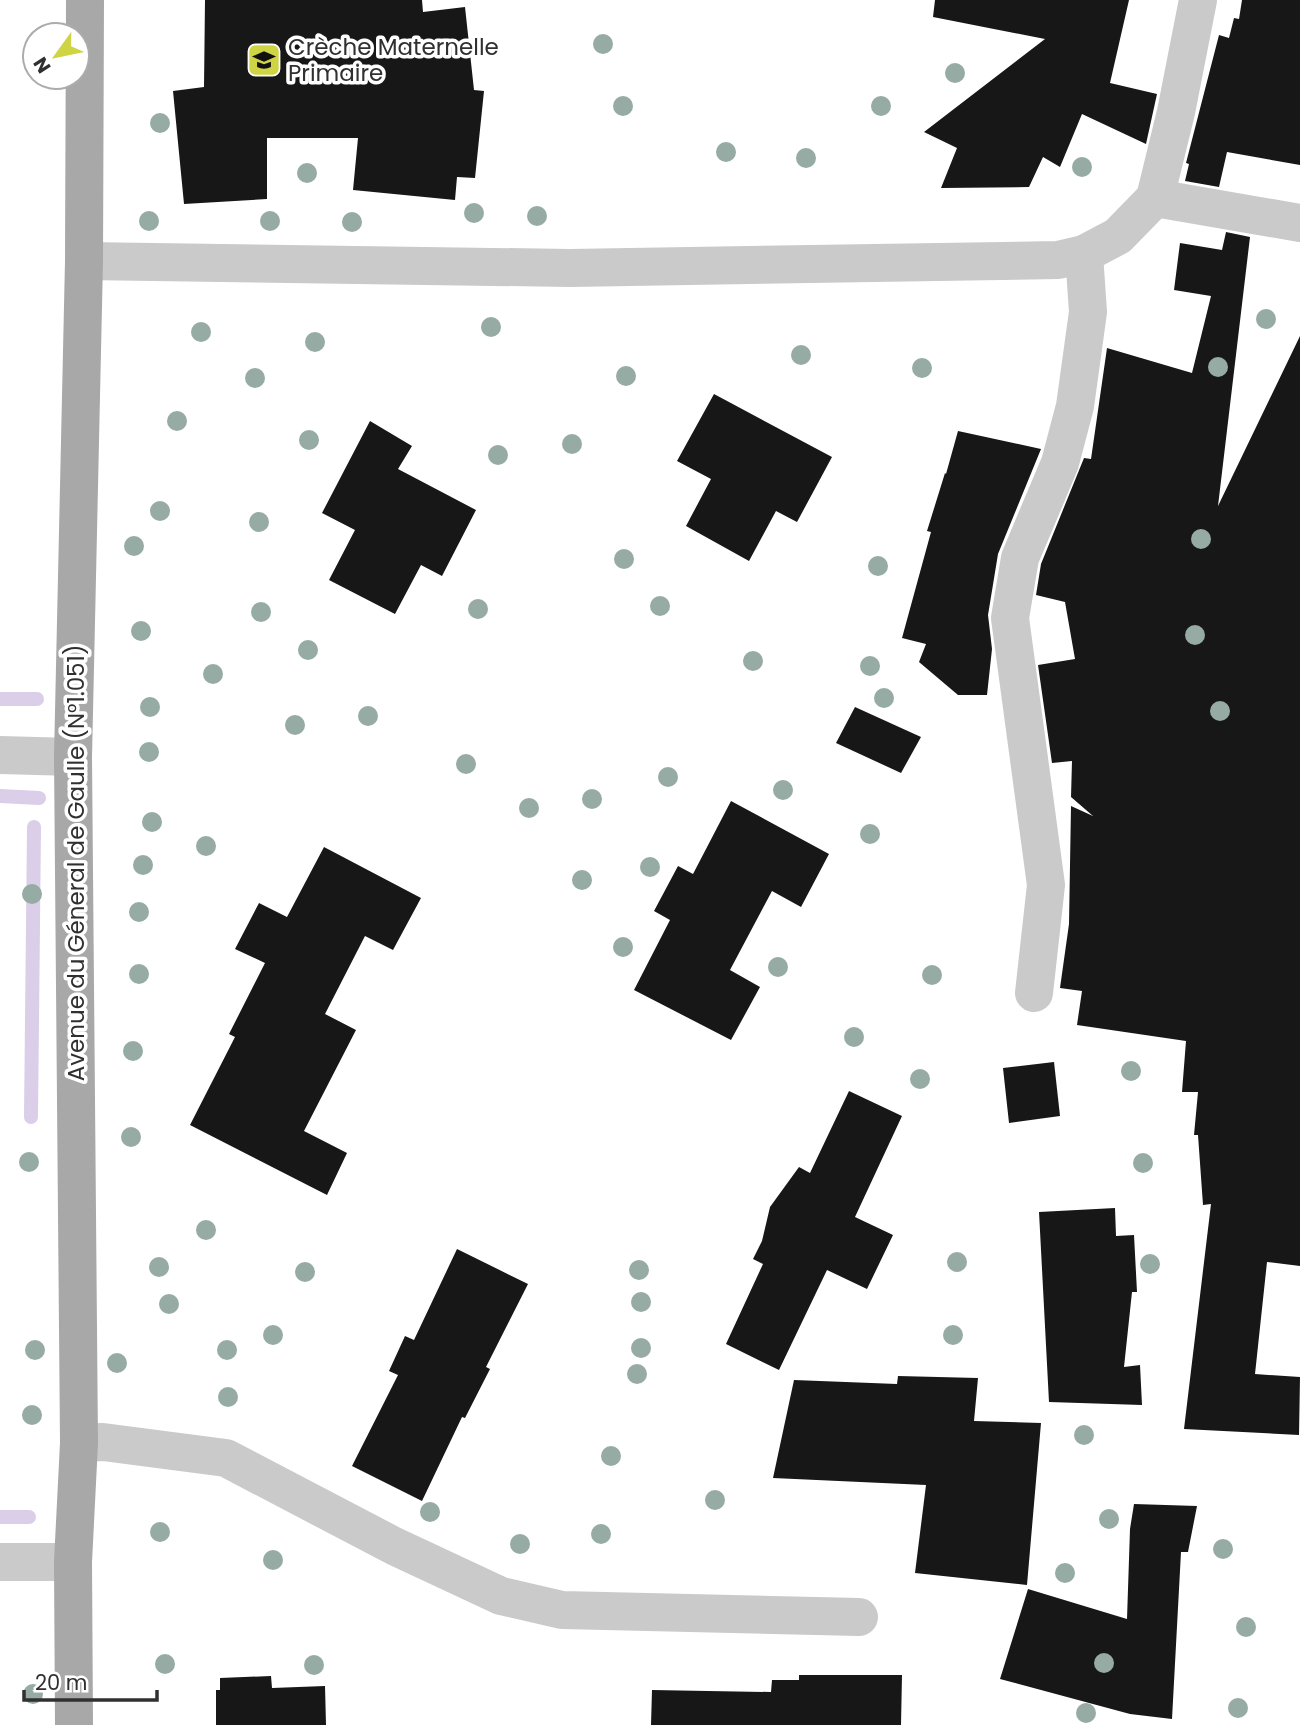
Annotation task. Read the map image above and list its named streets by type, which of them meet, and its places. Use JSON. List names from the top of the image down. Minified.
{"streets":{"main road":["Avenue du Géneral de Gaulle (N°1.051)"]},"places":{"school or university":["Crèche Maternelle Primaire"]},"scale_bar":"20 m","north":"bottom left"}
